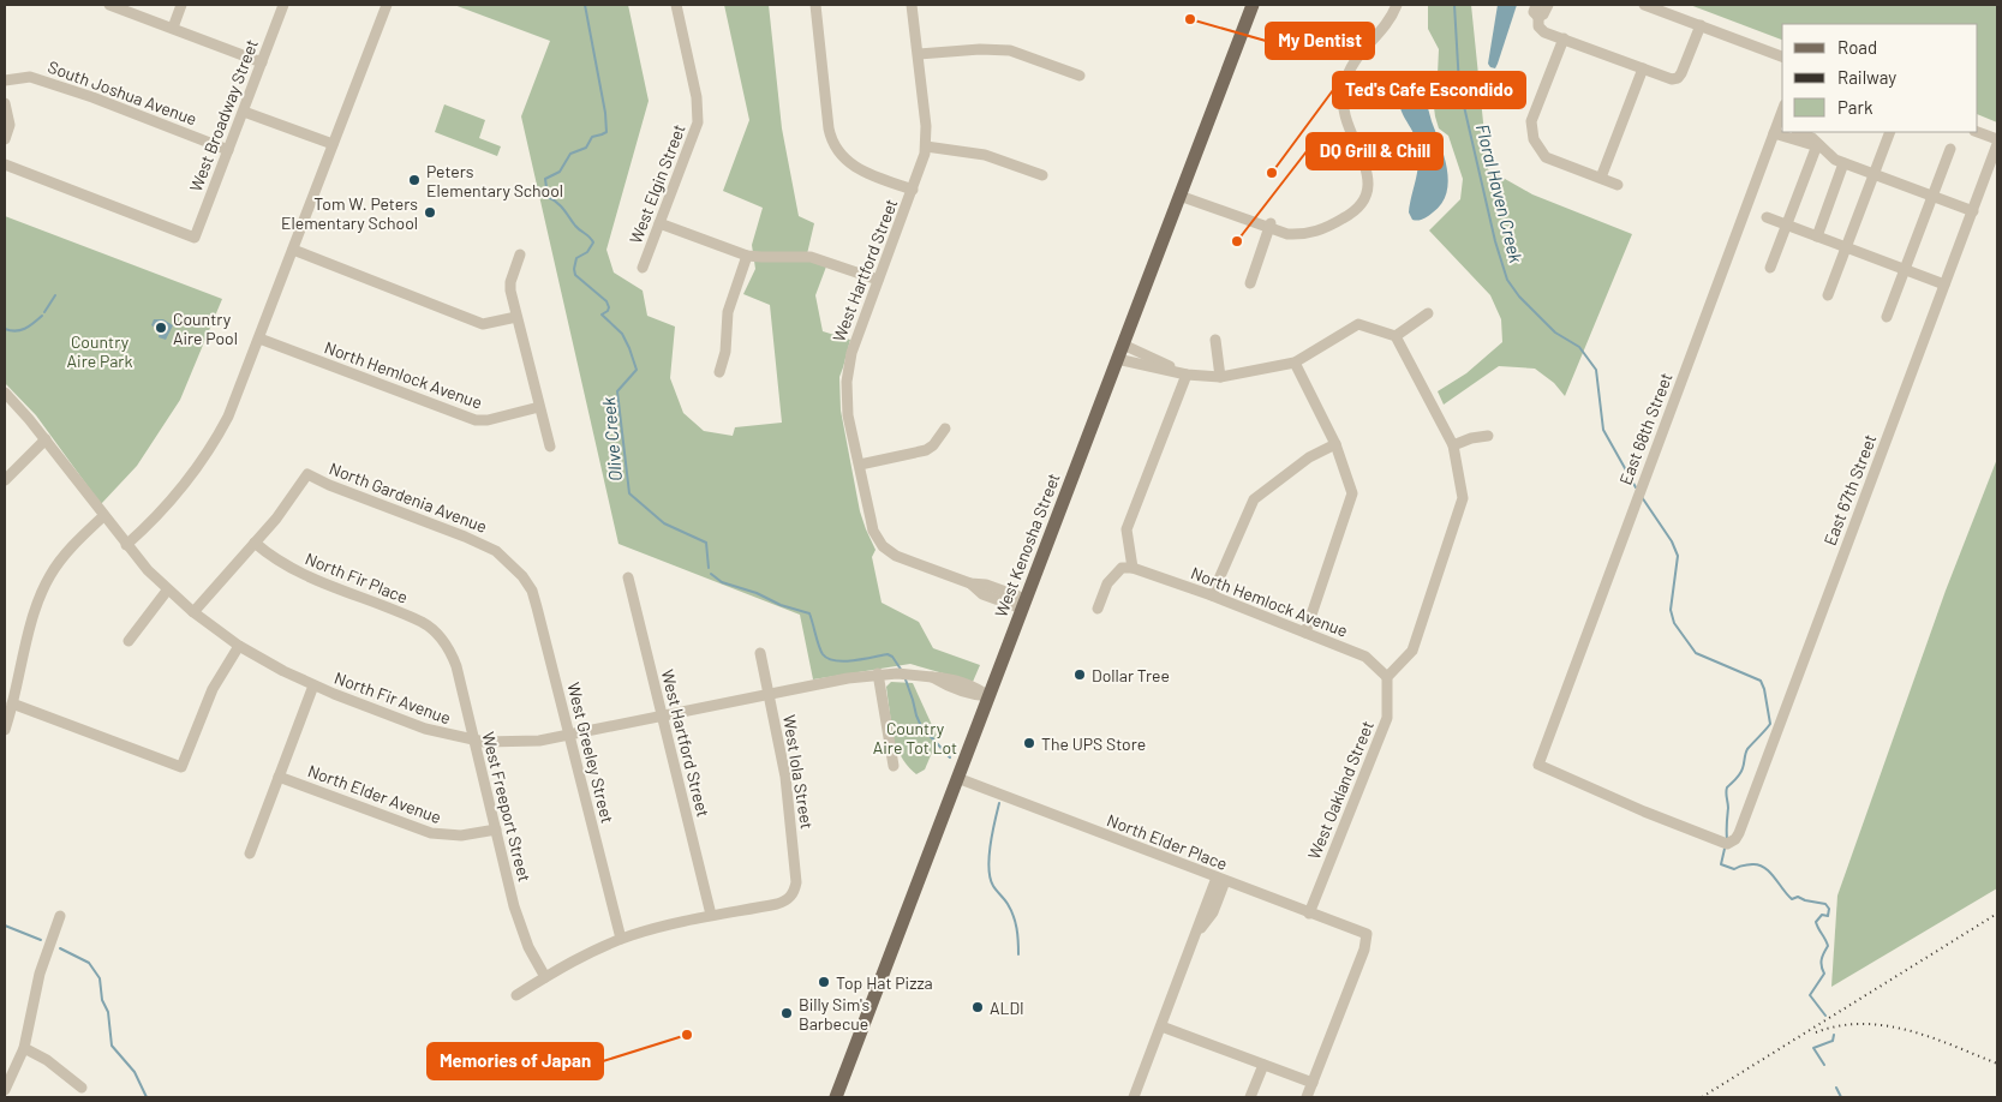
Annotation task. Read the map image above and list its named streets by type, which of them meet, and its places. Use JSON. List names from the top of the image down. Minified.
{"streets":{"main road":["West Kenosha Street"],"street":["South Joshua Avenue","West Broadway Street","West Elgin Street","West Hartford Street","North Hemlock Avenue","East 68th Street","East 67th Street","North Gardenia Avenue","North Fir Place","North Fir Avenue","West Greeley Street","West Iola Street","West Oakland Street","North Elder Avenue","West Freeport Street","North Elder Place"]},"crossings":[["South Joshua Avenue","West Broadway Street"],["West Hartford Street","West Kenosha Street"],["West Hartford Street","North Fir Avenue"],["West Hartford Street","West Iola Street"],["North Hemlock Avenue","West Oakland Street"],["East 68th Street","East 67th Street"],["North Gardenia Avenue","North Fir Place"],["North Gardenia Avenue","West Greeley Street"],["West Kenosha Street","North Fir Avenue"],["West Kenosha Street","North Elder Place"],["North Fir Place","West Freeport Street"],["North Fir Avenue","West Greeley Street"],["North Fir Avenue","West Iola Street"],["North Fir Avenue","West Freeport Street"],["West Oakland Street","North Elder Place"],["North Elder Avenue","West Freeport Street"]],"water":["Floral Haven Creek","Olive Creek"],"parks":["Country Aire Park","Country Aire Tot Lot"],"places":["My Dentist","Ted's Cafe Escondido","Peters Elementary School","Tom W. Peters Elementary School","DQ Grill & Chill","Country Aire Pool","Dollar Tree","The UPS Store","Top Hat Pizza","ALDI","Billy Sim's Barbecue","Memories of Japan"],"legend":["Road","Railway","Park"]}
